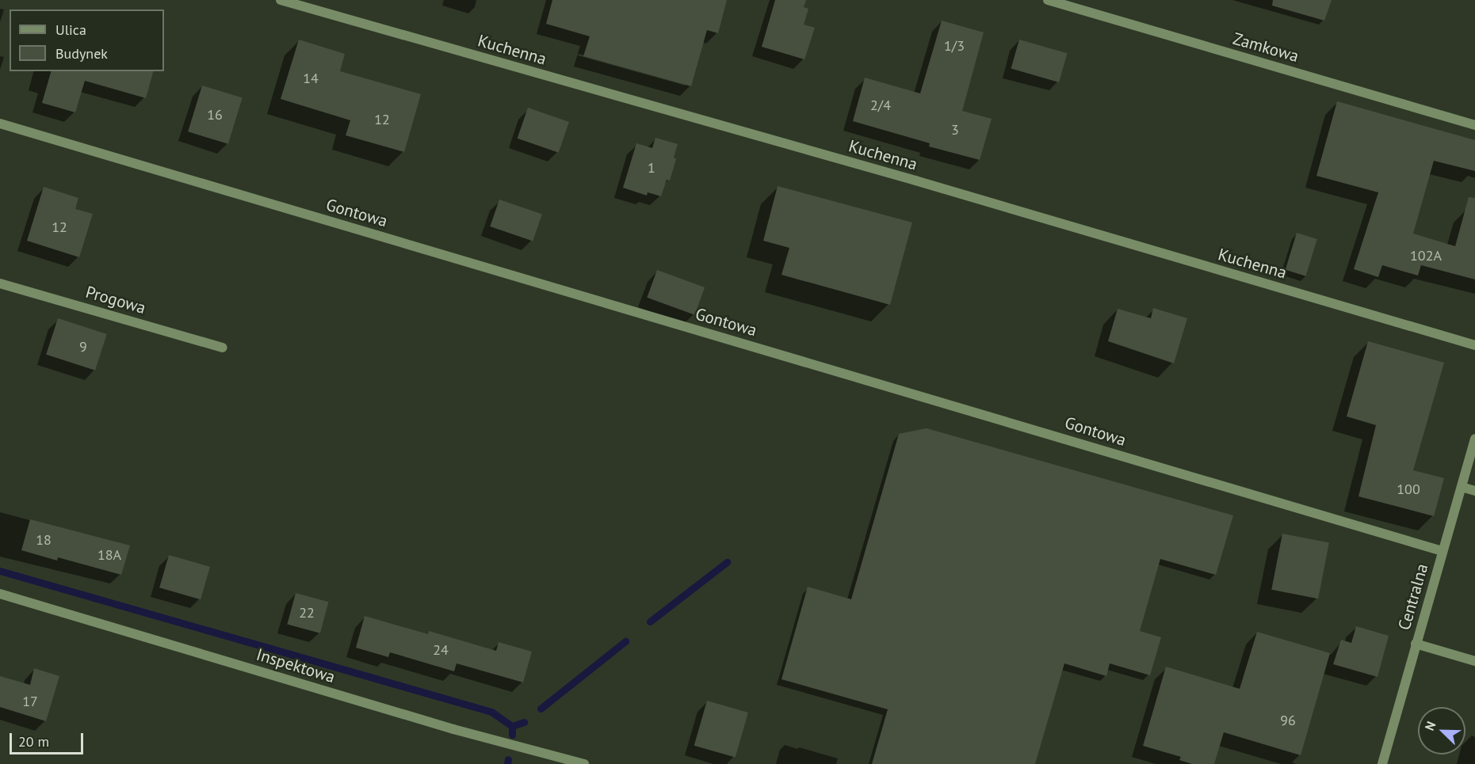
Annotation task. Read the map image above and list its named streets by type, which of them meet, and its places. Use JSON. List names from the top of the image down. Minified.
{"streets":{"street":["Zamkowa","Kuchenna","Gontowa","Progowa","Centralna","Inspektowa"]},"crossings":[["Gontowa","Centralna"]],"house_numbers":["1/3","14","2/4","16","12","3","1","12","102A","9","100","18","18A","22","24","17","96"],"legend":["Ulica","Budynek"],"scale_bar":"20 m","north":"top left"}
